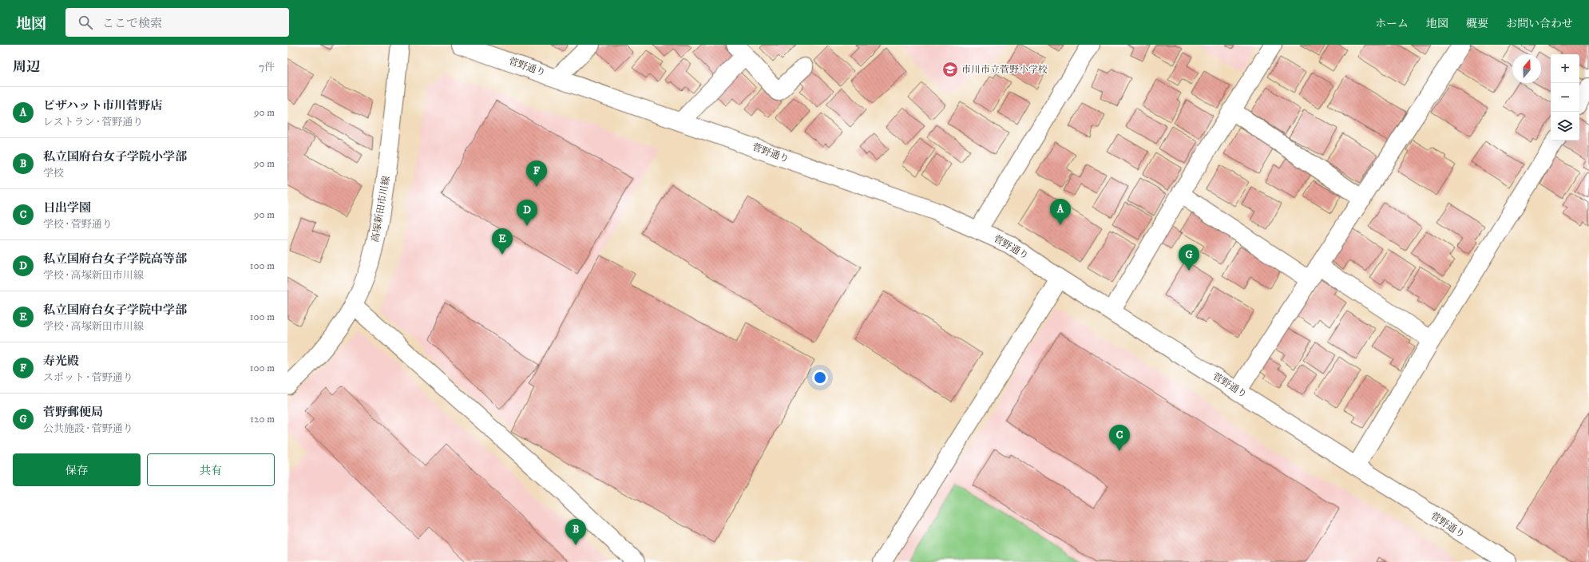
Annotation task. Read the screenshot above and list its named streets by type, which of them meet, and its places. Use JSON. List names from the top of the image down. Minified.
{"streets":{"street":["菅野通り","高塚新田市川線"]},"places":{"school or university":["市川市立菅野小学校"]},"north":"top","page":{"header":"地図","search":"ここで検索","nav":["ホーム","地図","概要","お問い合わせ"],"heading":["周辺","7件"],"map_buttons":["+","−"],"list":[{"mark":"A","name":"ピザハット市川菅野店","note":"レストラン · 菅野通り","value":"90 m"},{"mark":"B","name":"私立国府台女子学院小学部","note":"学校","value":"90 m"},{"mark":"C","name":"日出学園","note":"学校 · 菅野通り","value":"90 m"},{"mark":"D","name":"私立国府台女子学院高等部","note":"学校 · 高塚新田市川線","value":"100 m"},{"mark":"E","name":"私立国府台女子学院中学部","note":"学校 · 高塚新田市川線","value":"100 m"},{"mark":"F","name":"寿光殿","note":"スポット · 菅野通り","value":"100 m"},{"mark":"G","name":"菅野郵便局","note":"公共施設 · 菅野通り","value":"120 m"}],"pins":["F","A","D","E","G","C","B"],"buttons":["保存","共有"]}}
